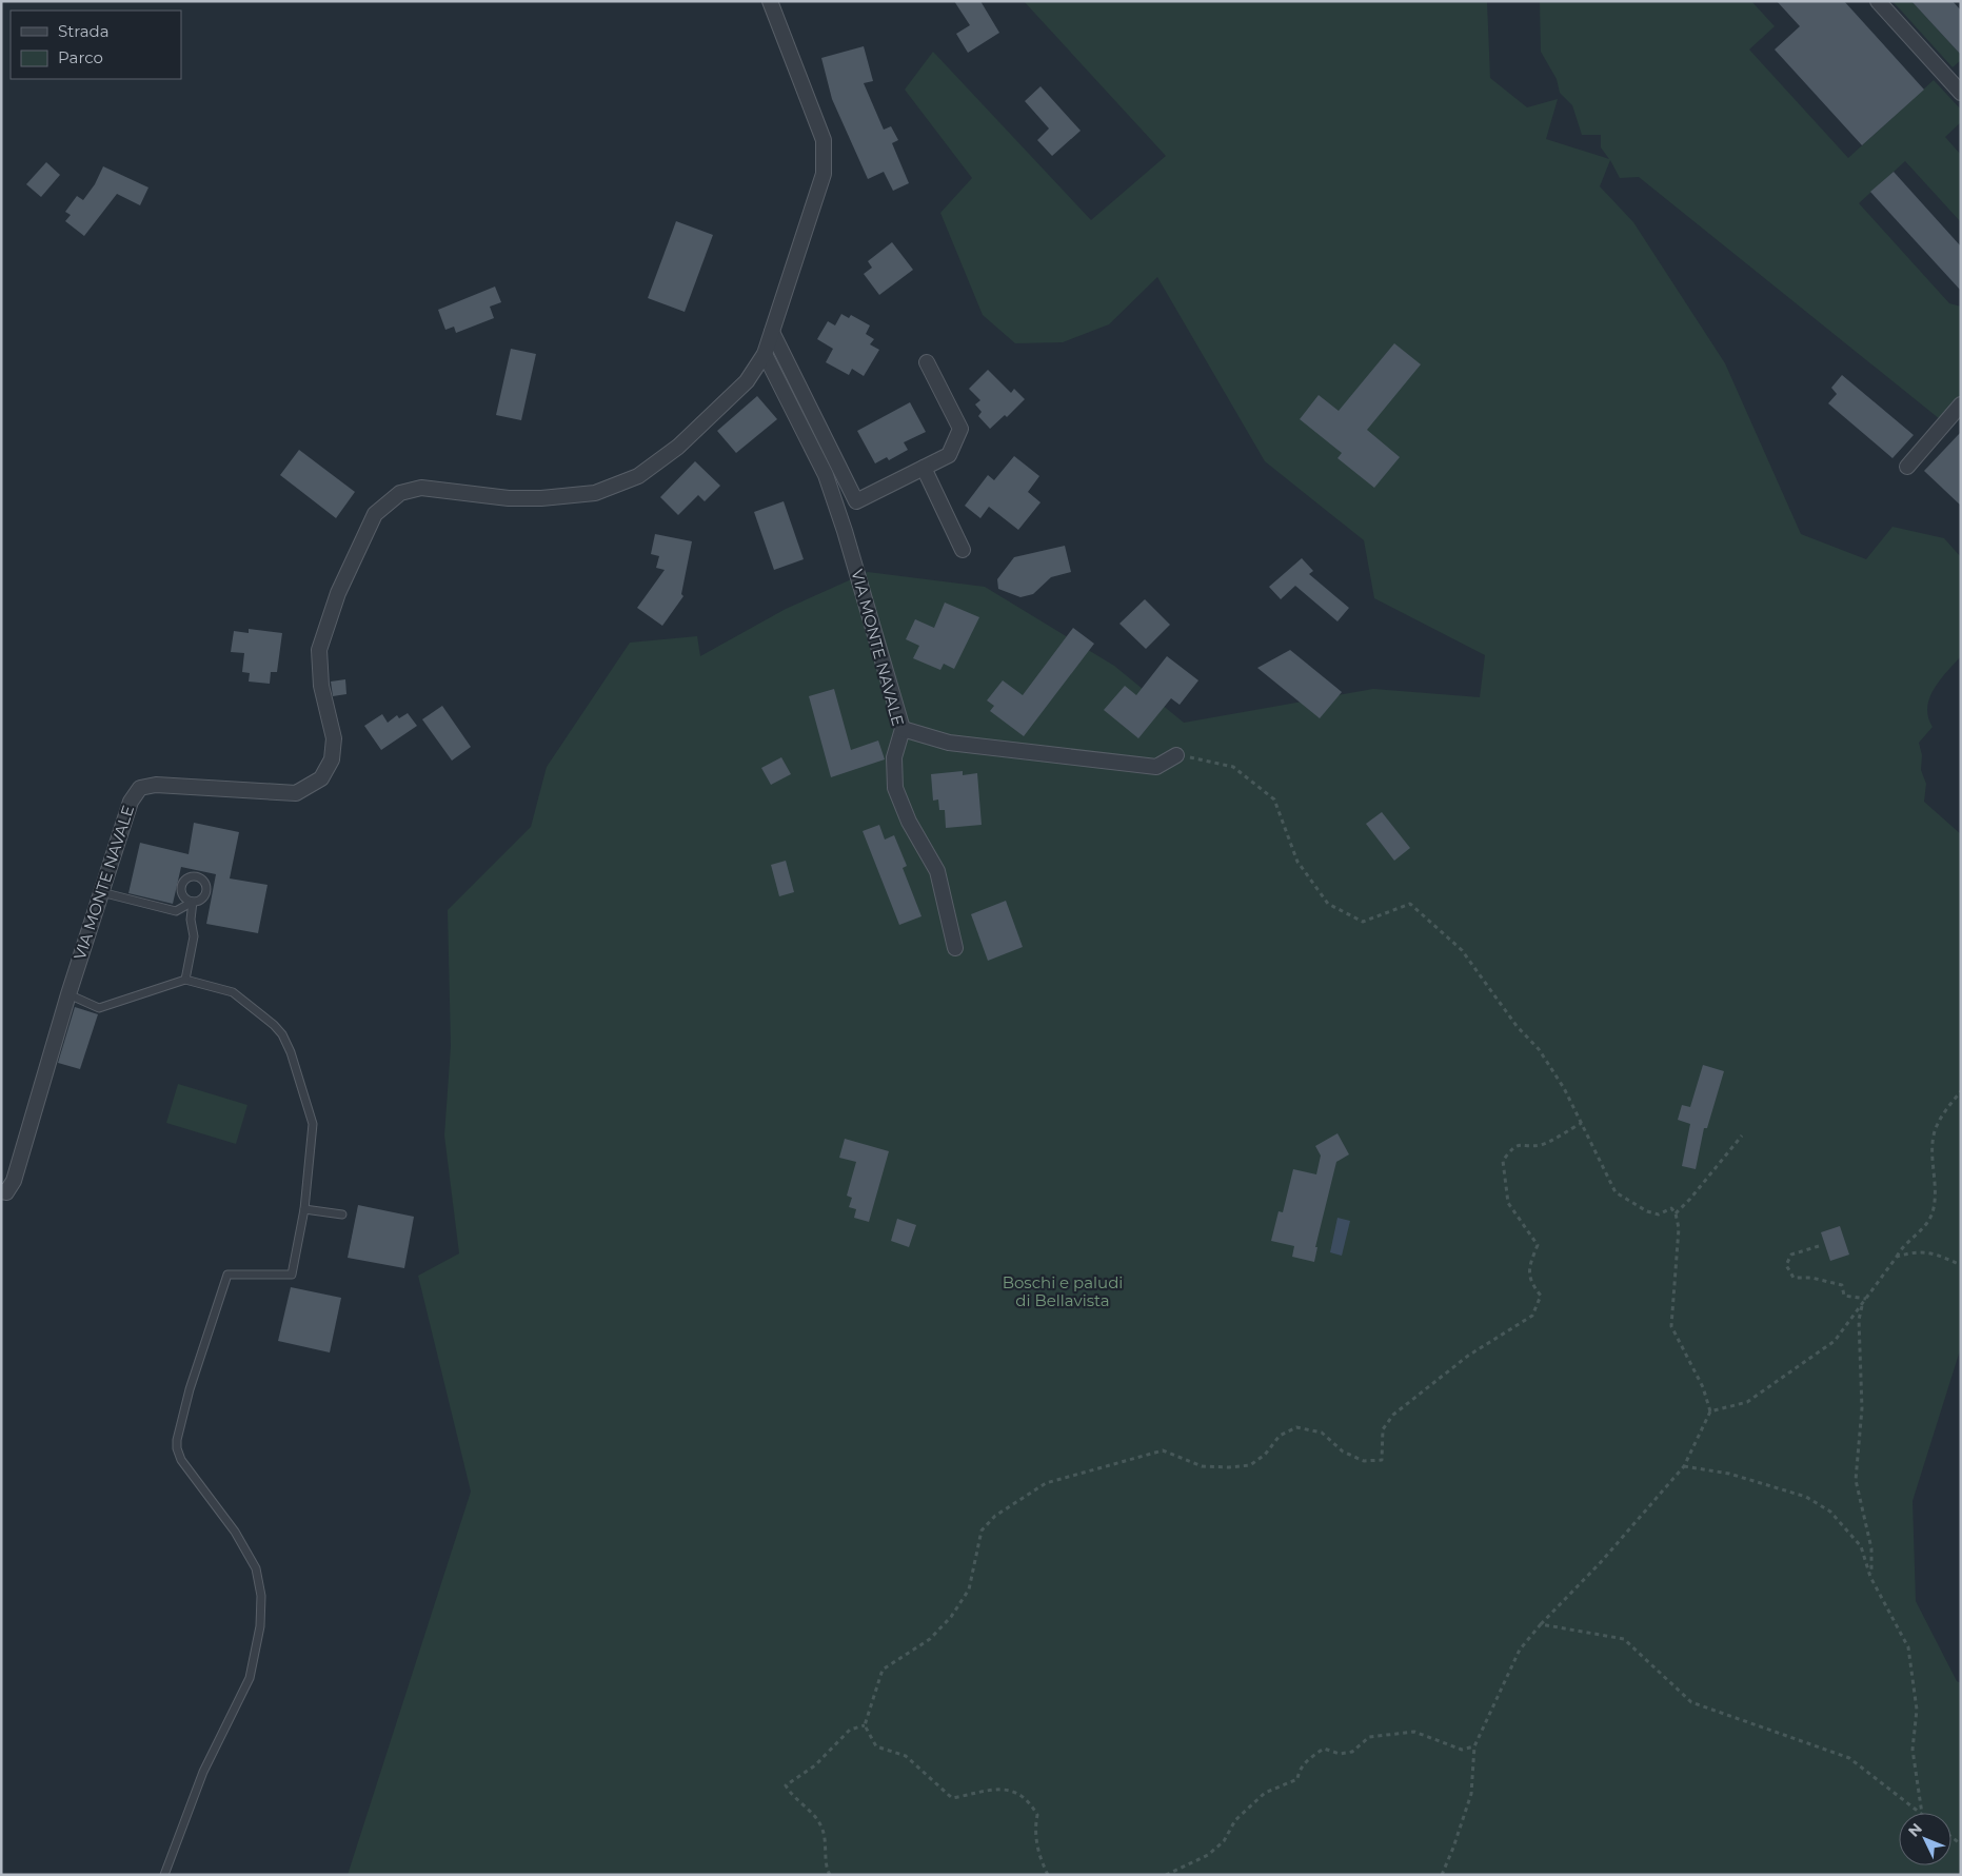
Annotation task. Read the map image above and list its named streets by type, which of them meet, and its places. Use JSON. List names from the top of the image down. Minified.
{"streets":{"street":["VIA MONTE NAVALE"]},"parks":["Boschi e paludi di Bellavista"],"legend":["Strada","Parco"],"north":"top left"}
